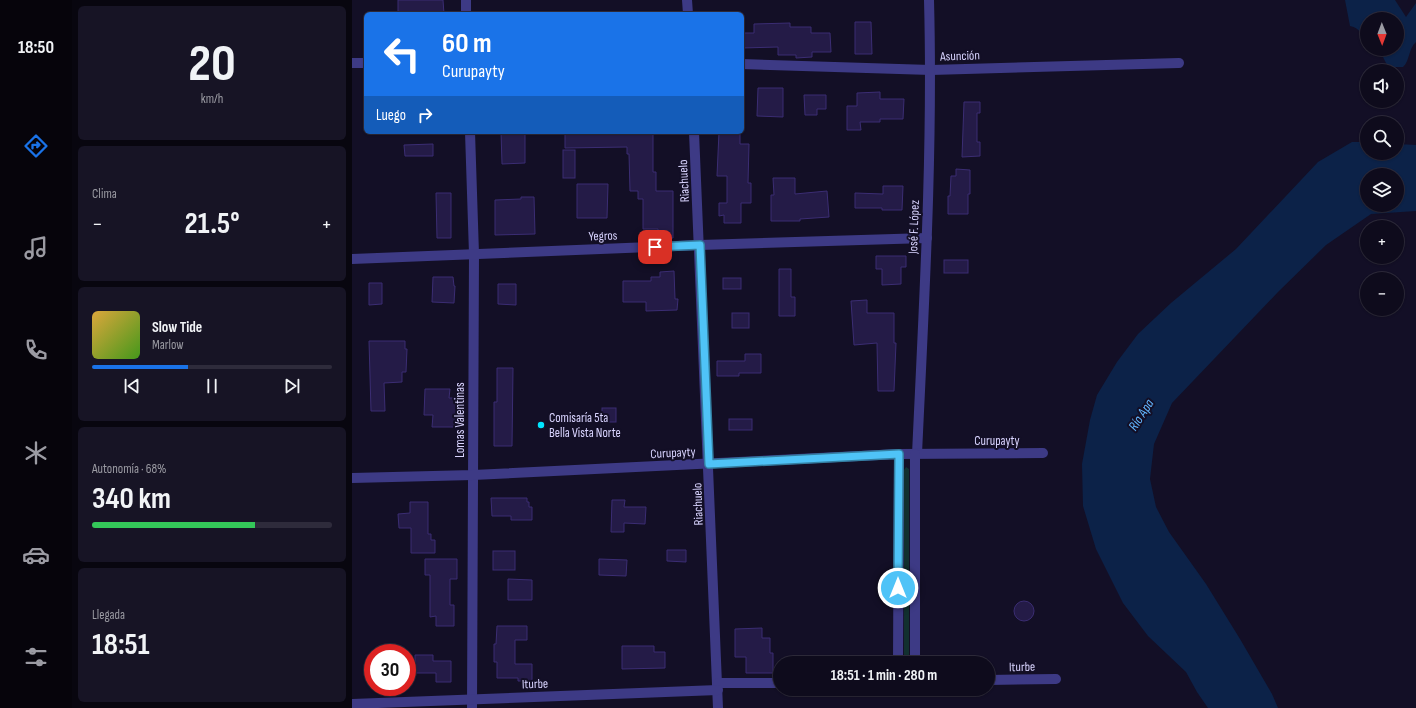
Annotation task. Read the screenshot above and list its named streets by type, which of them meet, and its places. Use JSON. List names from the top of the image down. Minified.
{"streets":{"street":["Asunción","Riachuelo","José F. López","Yegros","Lomas Valentinas","Curupayty","Iturbe"]},"crossings":[["Asunción","José F. López"],["Riachuelo","Yegros"],["Riachuelo","Curupayty"],["Riachuelo","Iturbe"],["José F. López","Yegros"],["José F. López","Curupayty"],["Yegros","Lomas Valentinas"],["Lomas Valentinas","Curupayty"],["Lomas Valentinas","Iturbe"]],"water":["Río Apa"],"places":["Comisaría 5ta Bella Vista Norte"],"north":"bottom","page":{"tabs":"18:50","tile":[["20","km/h"],"Clima",["Autonomía · 68%","340 km"],["Llegada","18:51"]],"map_buttons":["+","−"],"turn":["60 m","Curupayty"],"then":"Luego","heat":["−","21.5°","+"],"song":["Slow Tide","Marlow"],"limit":"30","trip":"18:51 · 1 min · 280 m"}}
